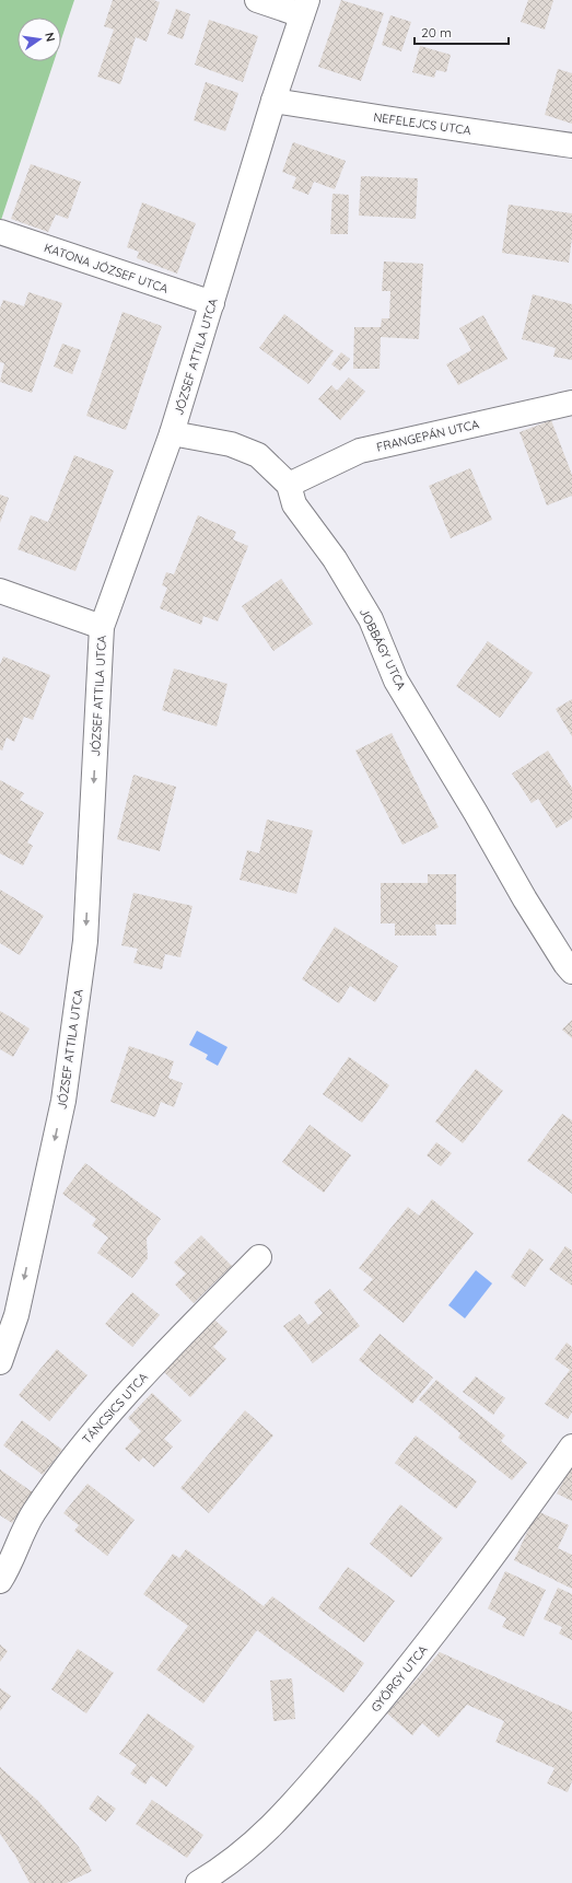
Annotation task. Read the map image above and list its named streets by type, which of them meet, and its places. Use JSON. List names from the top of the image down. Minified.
{"streets":{"street":["NEFELEJCS UTCA","KATONA JÓZSEF UTCA","JÓZSEF ATTILA UTCA","FRANGEPÁN UTCA","JOBBÁGY UTCA","TÁNCSICS UTCA","GYÖRGY UTCA"]},"crossings":[["NEFELEJCS UTCA","JÓZSEF ATTILA UTCA"],["KATONA JÓZSEF UTCA","JÓZSEF ATTILA UTCA"],["FRANGEPÁN UTCA","JOBBÁGY UTCA"]],"one_way":["JÓZSEF ATTILA UTCA"],"scale_bar":"20 m","north":"right"}
